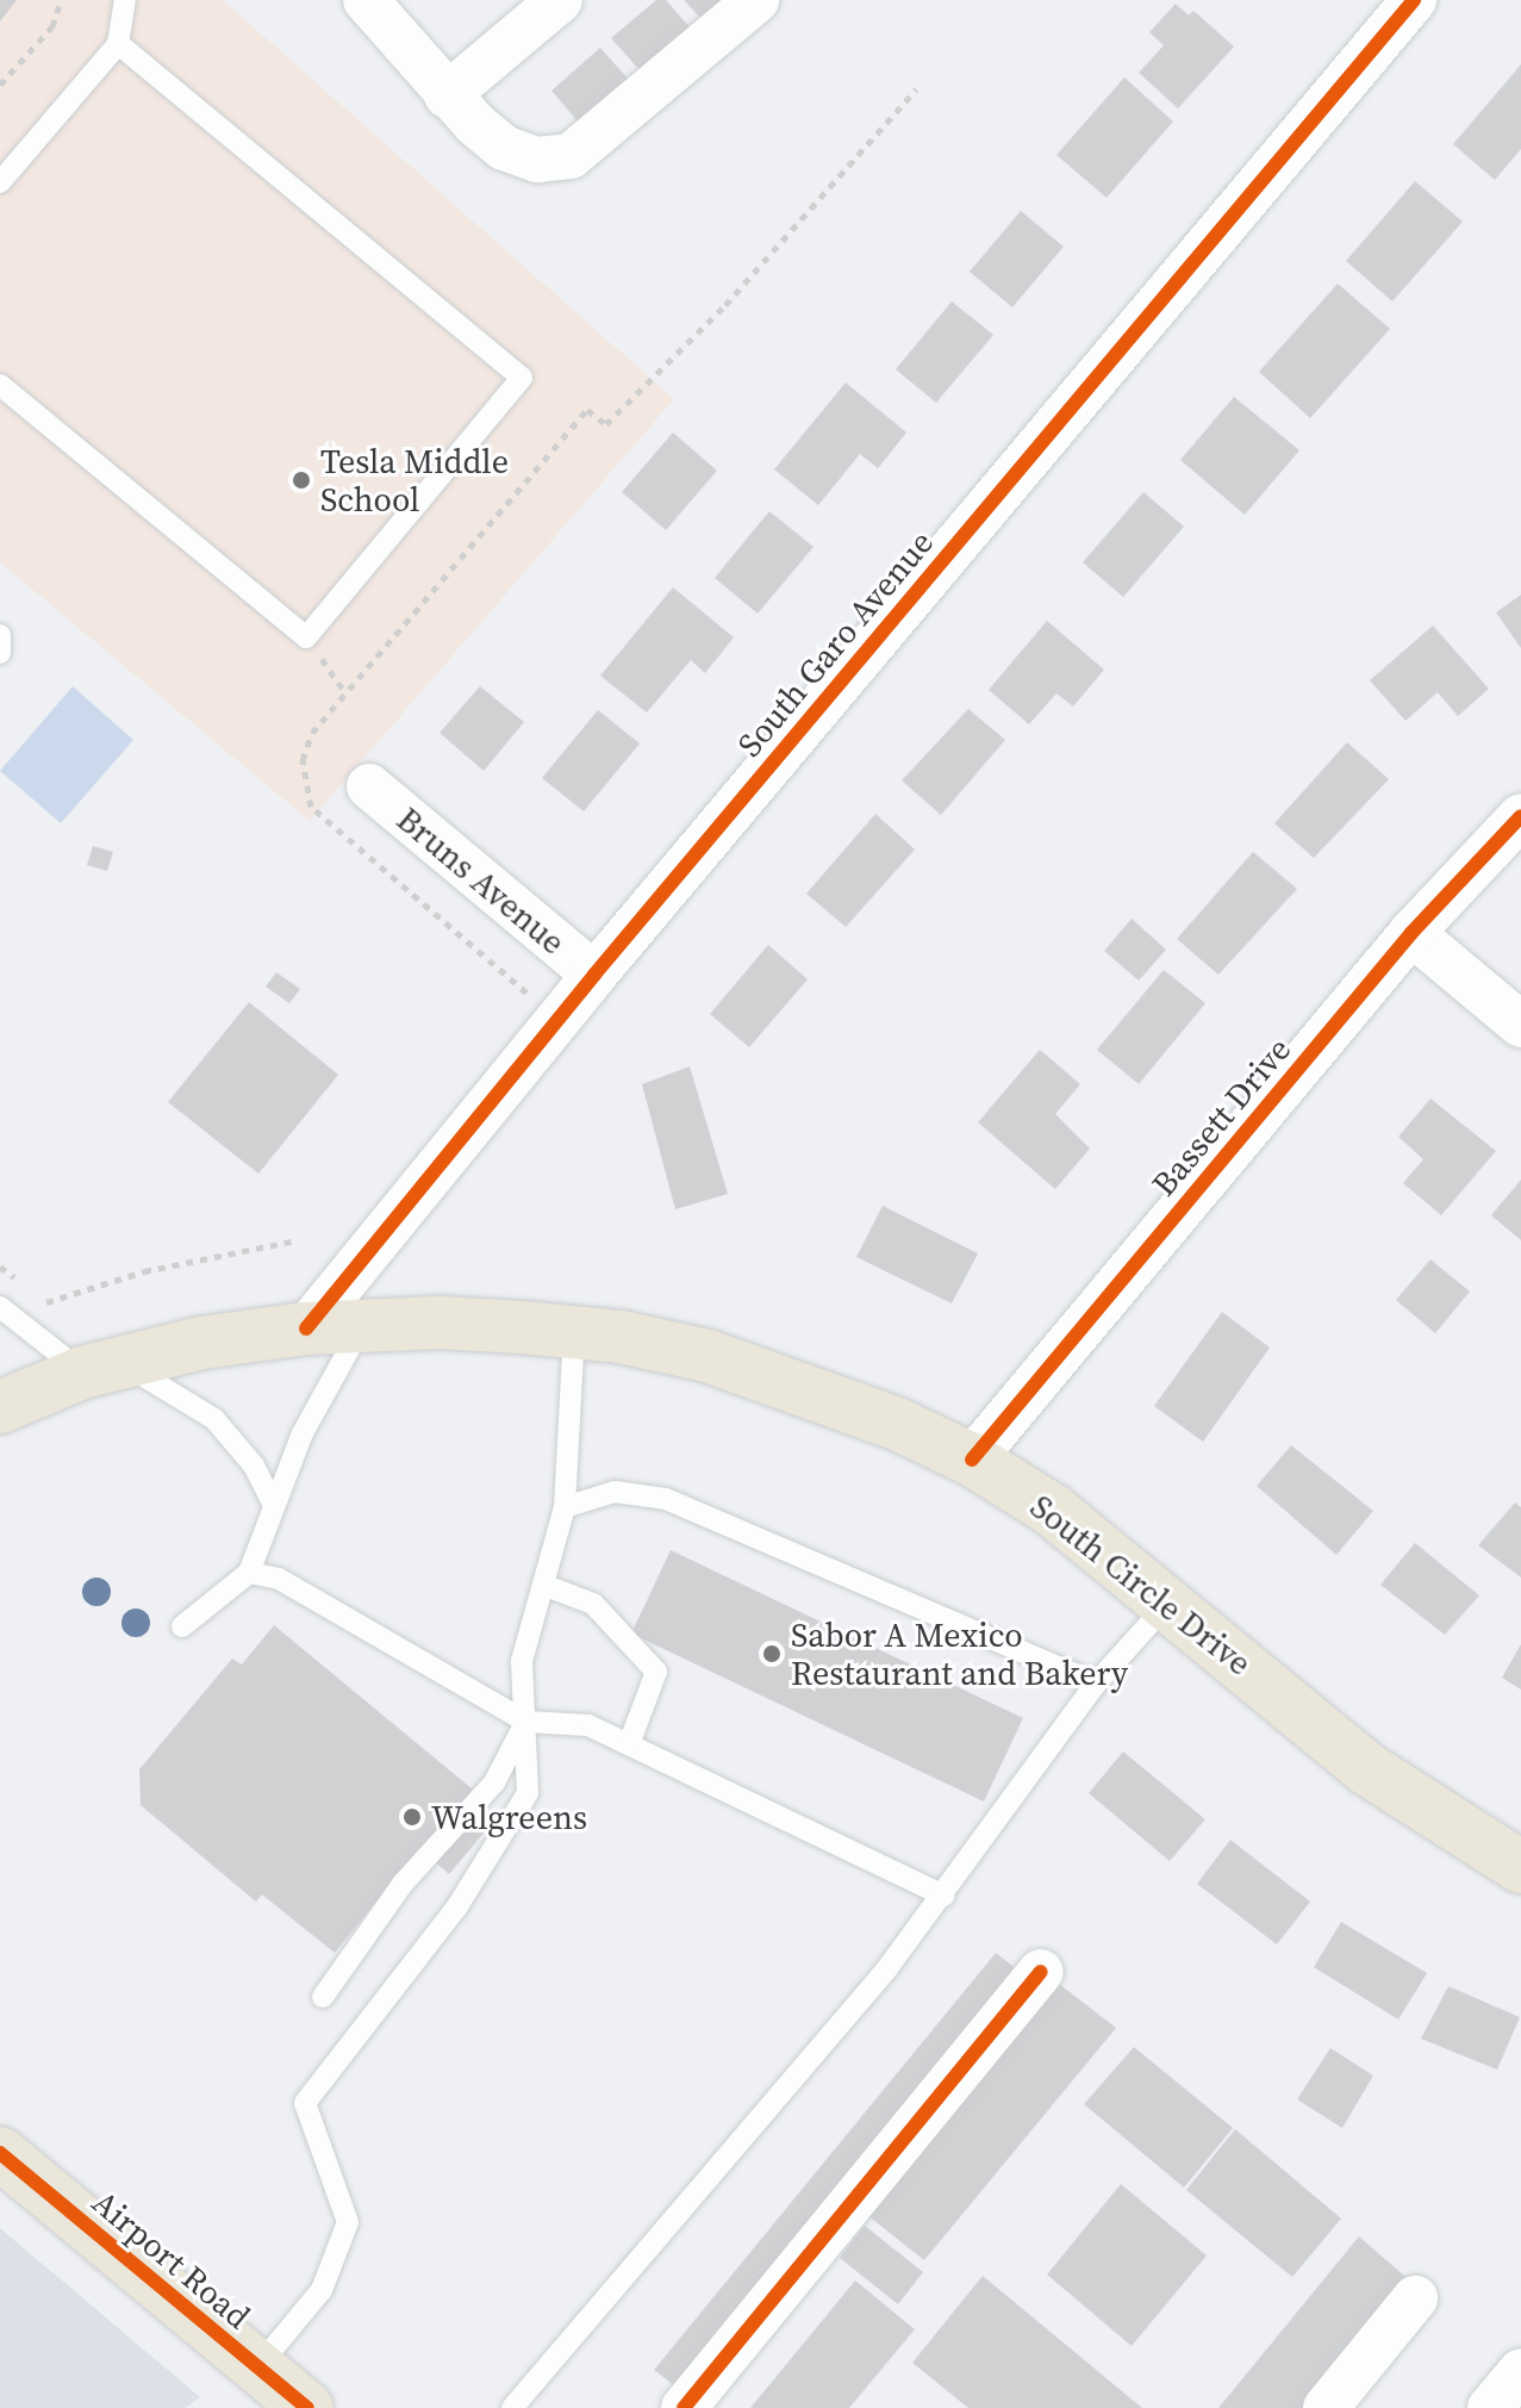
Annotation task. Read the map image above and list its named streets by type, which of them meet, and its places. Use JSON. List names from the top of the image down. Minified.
{"streets":{"main road":["South Circle Drive","Airport Road"],"street":["South Garo Avenue","Bruns Avenue","Bassett Drive"]},"crossings":[["South Garo Avenue","Bruns Avenue"],["South Garo Avenue","South Circle Drive"],["Bassett Drive","South Circle Drive"]],"places":["Tesla Middle School","Sabor A Mexico Restaurant and Bakery","Walgreens"]}
